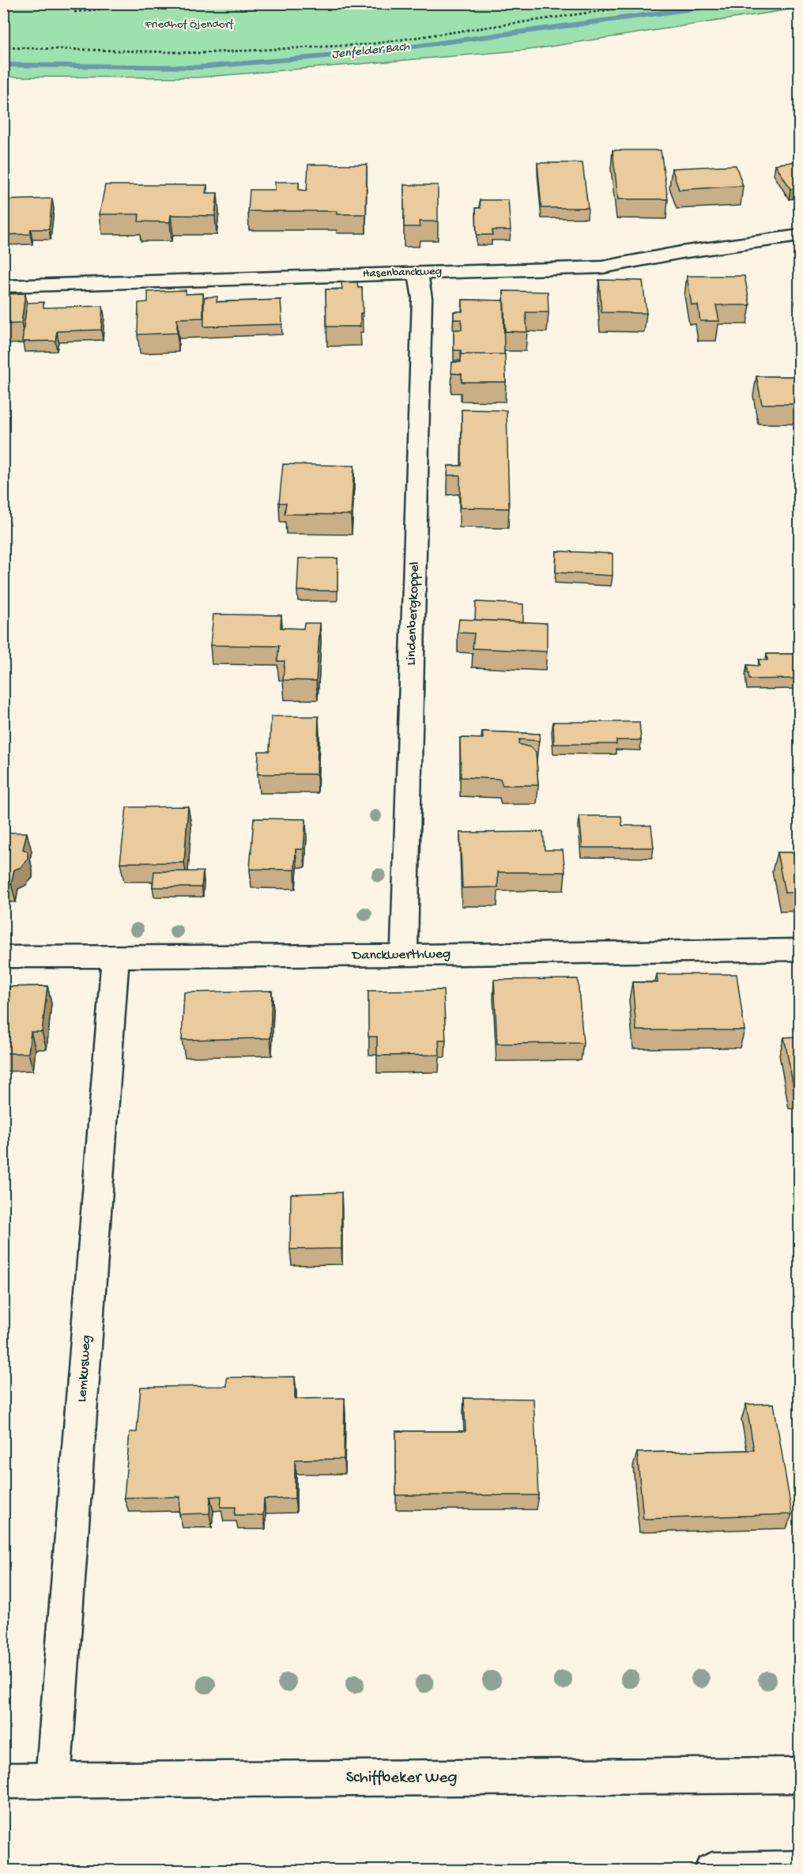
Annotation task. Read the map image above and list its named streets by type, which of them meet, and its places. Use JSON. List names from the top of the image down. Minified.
{"streets":{"street":["Hasenbanckweg","Lindenbergkoppel","Danckwerthweg","Lemkusweg","Schiffbeker Weg"]},"crossings":[["Hasenbanckweg","Lindenbergkoppel"],["Lindenbergkoppel","Danckwerthweg"],["Danckwerthweg","Lemkusweg"],["Lemkusweg","Schiffbeker Weg"]],"water":["Jenfelder Bach"],"parks":["Friedhof Öjendorf"]}
